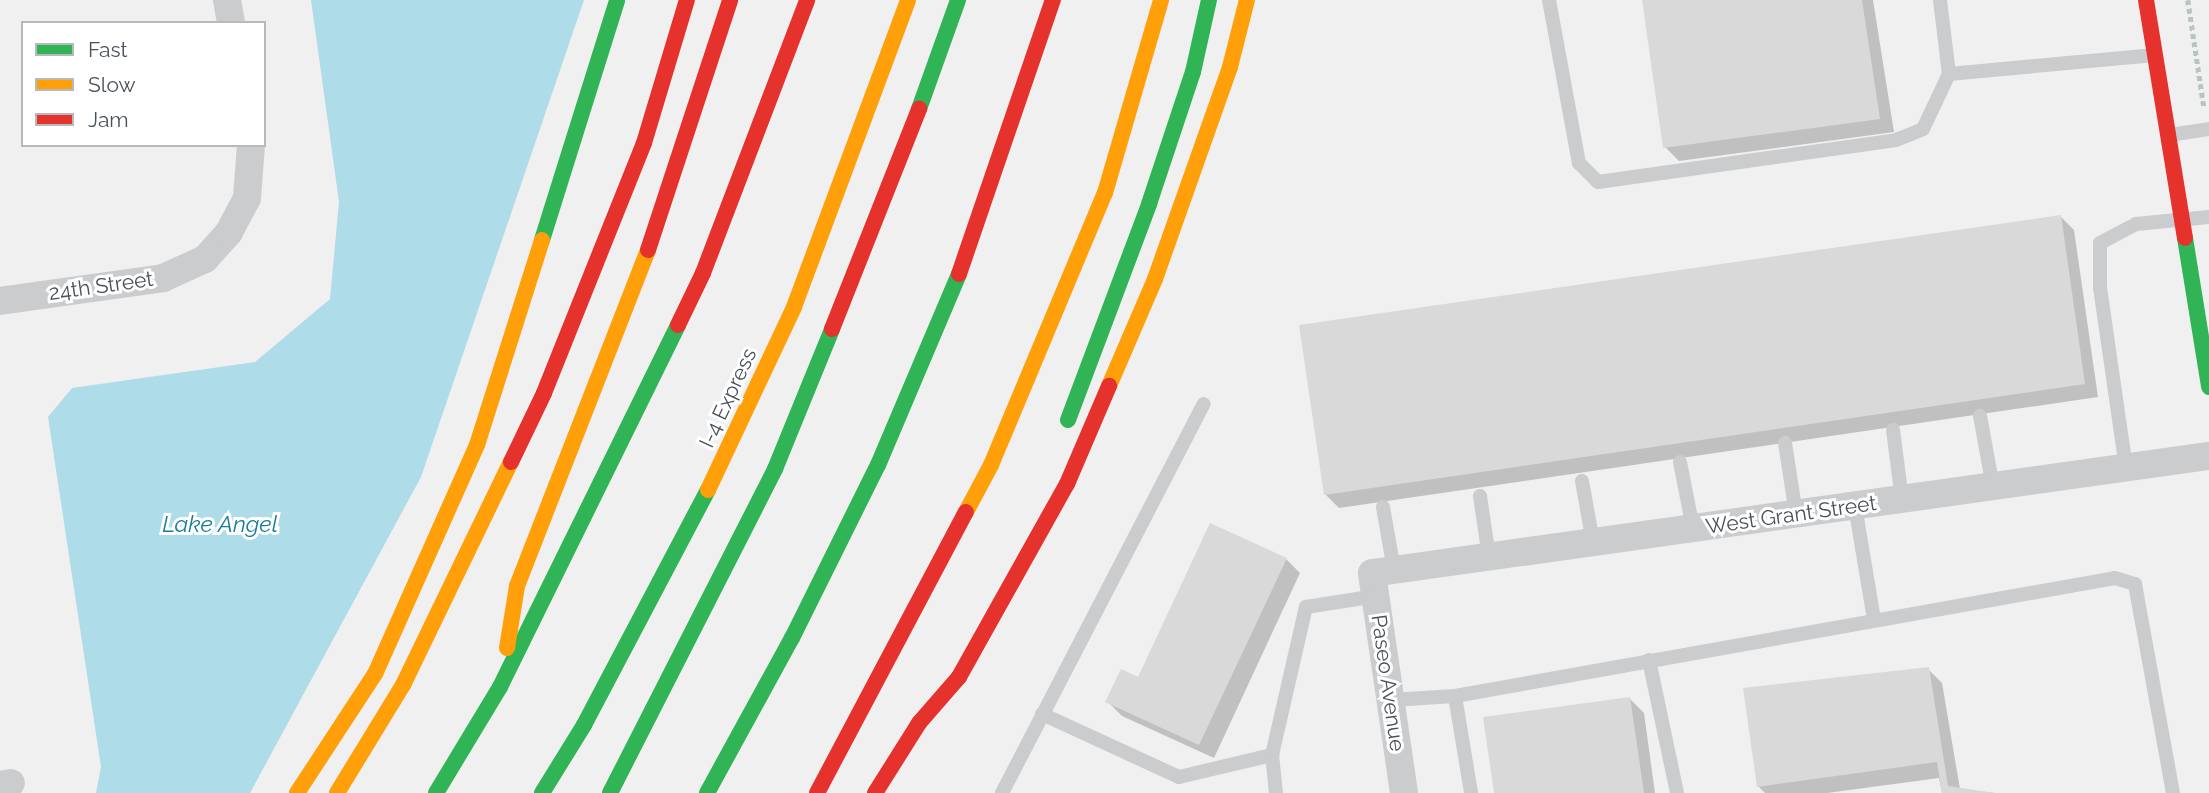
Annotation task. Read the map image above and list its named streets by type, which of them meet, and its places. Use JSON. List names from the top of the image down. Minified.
{"streets":{"main road":["I-4 Express"],"street":["24th Street","West Grant Street","Paseo Avenue"]},"crossings":[["West Grant Street","Paseo Avenue"]],"water":["Lake Angel"],"legend":["Fast","Slow","Jam"]}
